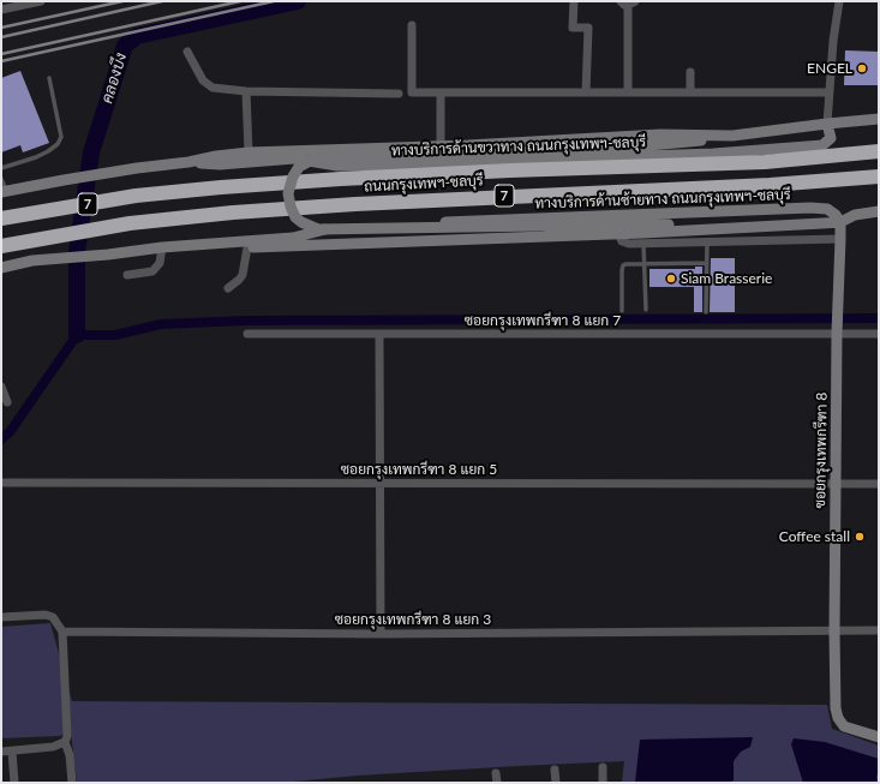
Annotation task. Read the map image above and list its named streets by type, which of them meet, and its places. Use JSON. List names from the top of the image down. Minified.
{"streets":{"highway":["ถนนกรุงเทพฯ-ชลบุรี","7"],"main road":["ทางบริการด้านขวาทาง ถนนกรุงเทพฯ-ชลบุรี","ทางบริการด้านซ้ายทาง ถนนกรุงเทพฯ-ชลบุรี","ซอยกรุงเทพกรีฑา 8"],"street":["ซอยกรุงเทพกรีฑา 8 แยก 7","ซอยกรุงเทพกรีฑา 8 แยก 5","ซอยกรุงเทพกรีฑา 8 แยก 3"]},"crossings":[["ทางบริการด้านซ้ายทาง ถนนกรุงเทพฯ-ชลบุรี","ซอยกรุงเทพกรีฑา 8"],["ซอยกรุงเทพกรีฑา 8 แยก 7","ซอยกรุงเทพกรีฑา 8"],["ซอยกรุงเทพกรีฑา 8","ซอยกรุงเทพกรีฑา 8 แยก 5"],["ซอยกรุงเทพกรีฑา 8","ซอยกรุงเทพกรีฑา 8 แยก 3"]],"water":["คลองบึง"],"places":["ENGEL","Siam Brasserie","Coffee stall"]}
